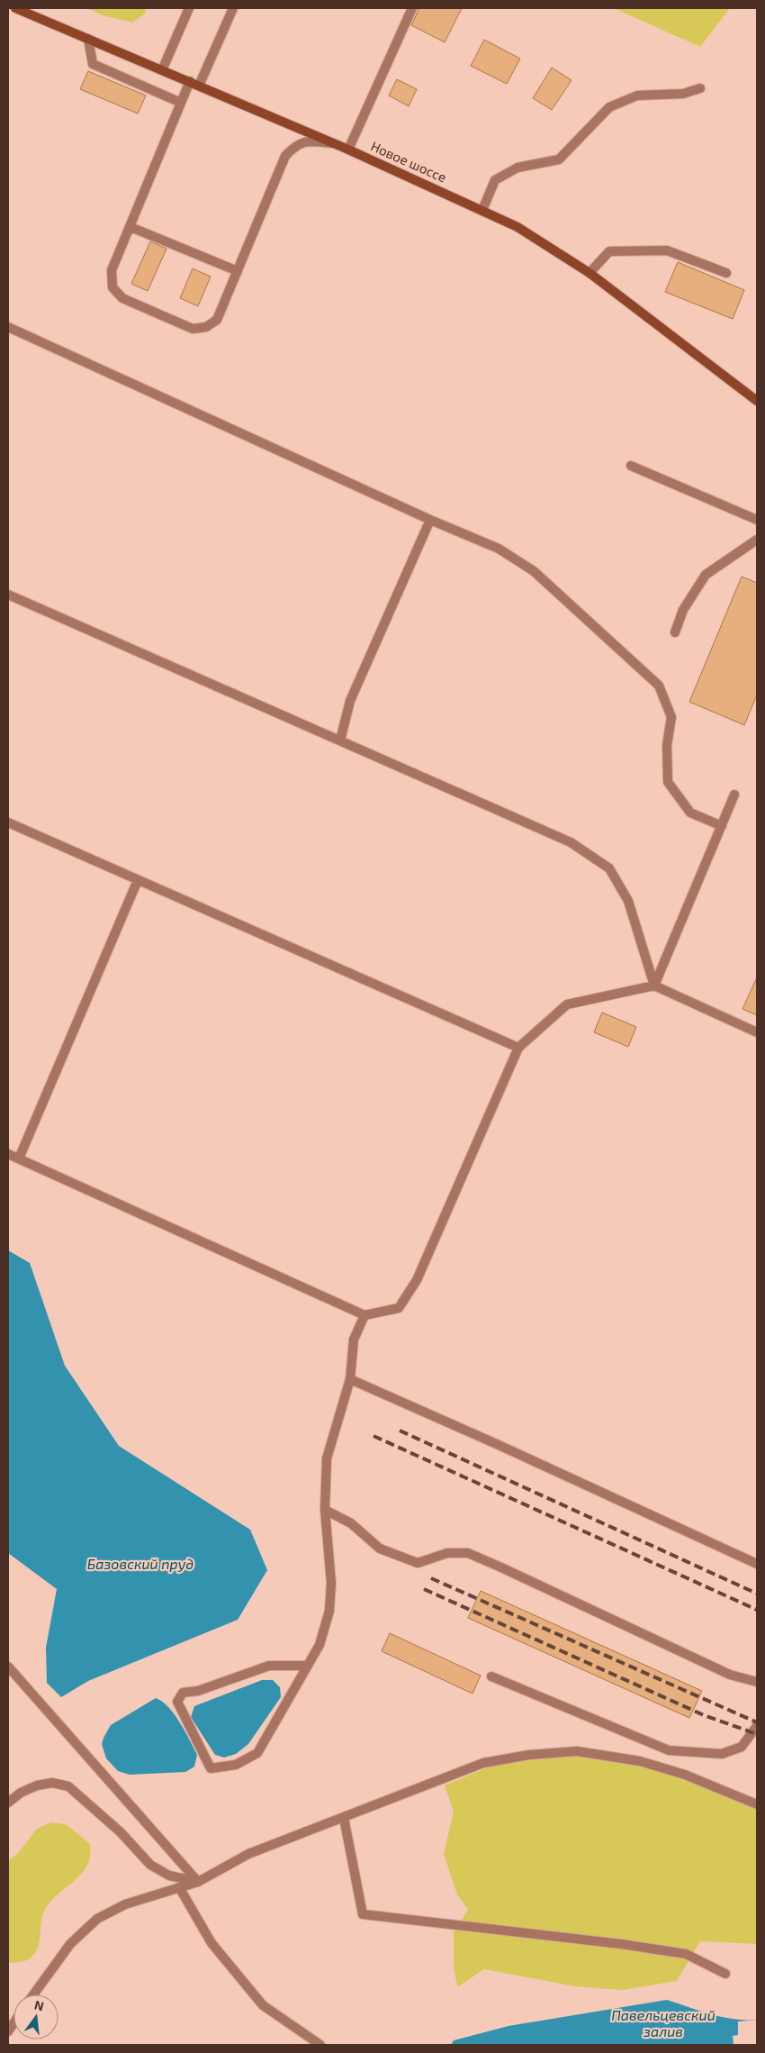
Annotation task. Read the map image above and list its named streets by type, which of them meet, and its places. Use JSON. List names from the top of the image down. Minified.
{"streets":{"main road":["Новое шоссе"]},"water":["Базовский пруд","Павельцевский залив"],"north":"top"}
